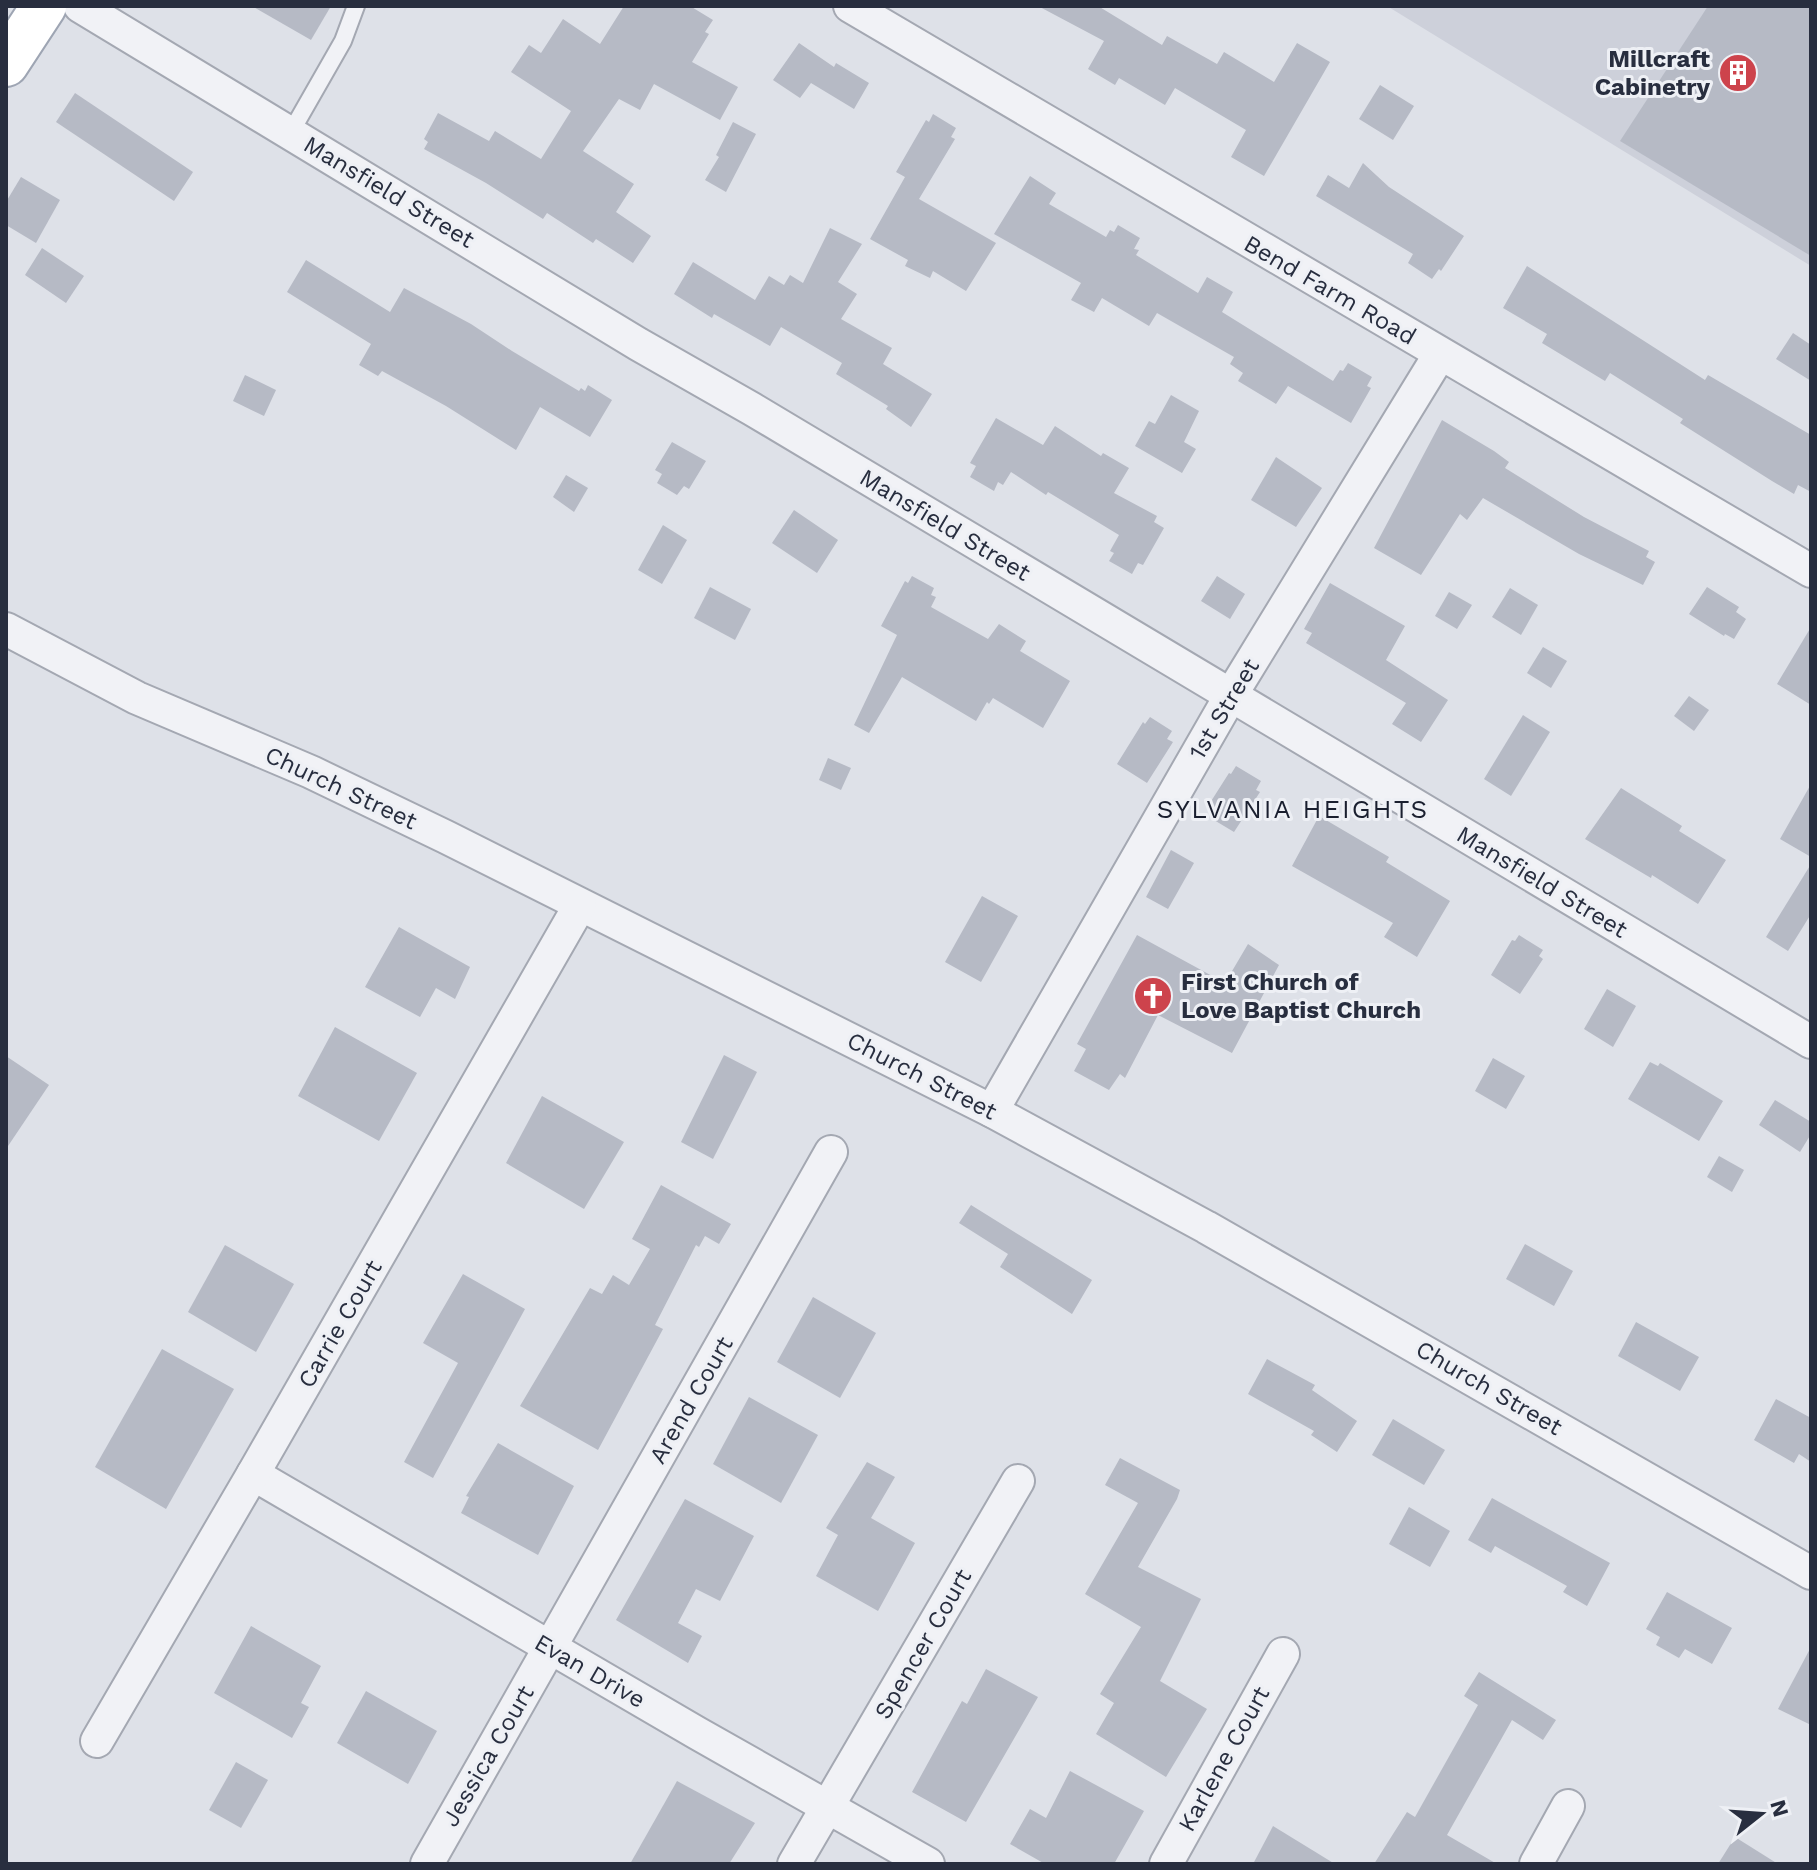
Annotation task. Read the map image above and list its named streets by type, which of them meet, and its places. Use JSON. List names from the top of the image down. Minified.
{"streets":{"street":["Mansfield Street","Bend Farm Road","1st Street","Church Street","Carrie Court","Arend Court","Spencer Court","Evan Drive","Jessica Court","Karlene Court"]},"crossings":[["Mansfield Street","1st Street"],["Bend Farm Road","1st Street"],["1st Street","Church Street"],["Church Street","Carrie Court"],["Carrie Court","Evan Drive"],["Arend Court","Evan Drive"],["Arend Court","Jessica Court"],["Spencer Court","Evan Drive"],["Evan Drive","Jessica Court"]],"districts":["SYLVANIA HEIGHTS"],"places":{"building":["Millcraft Cabinetry"],"church":["First Church of Love Baptist Church"]},"north":"right"}
